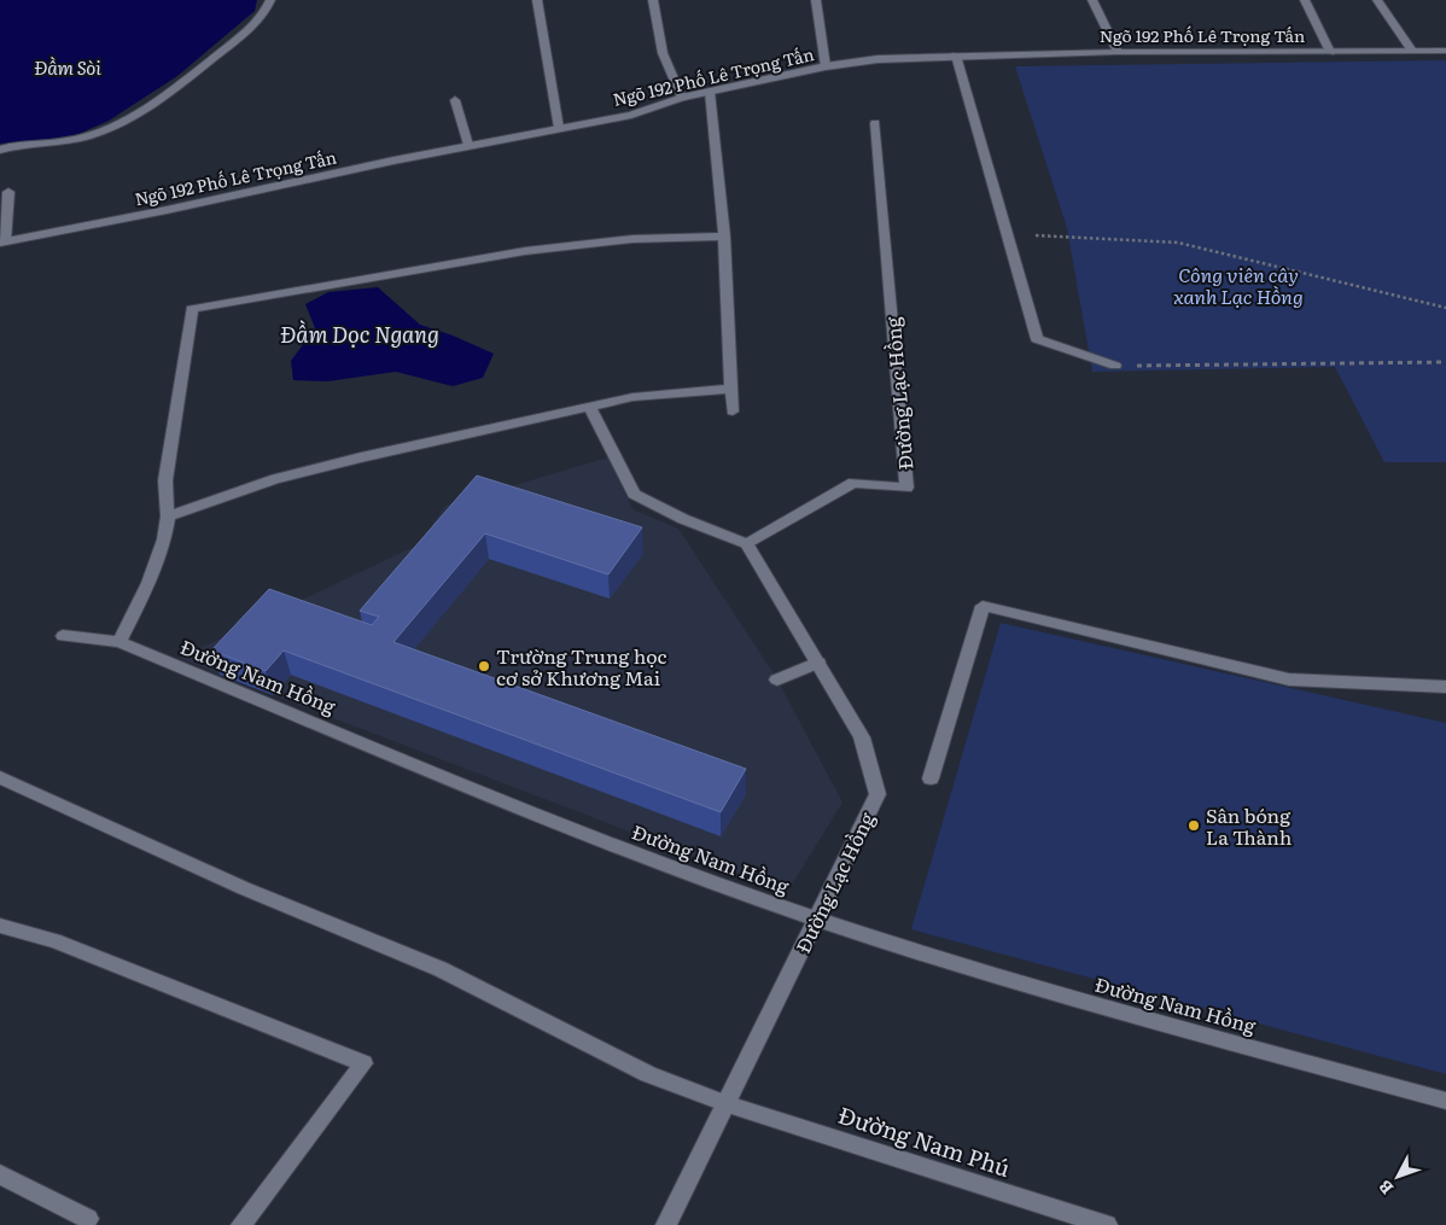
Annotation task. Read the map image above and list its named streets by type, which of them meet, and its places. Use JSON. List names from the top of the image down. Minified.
{"streets":{"street":["Ngõ 192 Phố Lê Trọng Tấn","Đường Lạc Hồng","Đường Nam Hồng","Đường Nam Phú"]},"crossings":[["Đường Lạc Hồng","Đường Nam Hồng"],["Đường Lạc Hồng","Đường Nam Phú"]],"water":["Đầm Sòi","Đầm Dọc Ngang"],"parks":["Công viên cây xanh Lạc Hồng"],"places":["Trường Trung học cơ sở Khương Mai","Sân bóng La Thành"],"north":"bottom left"}
